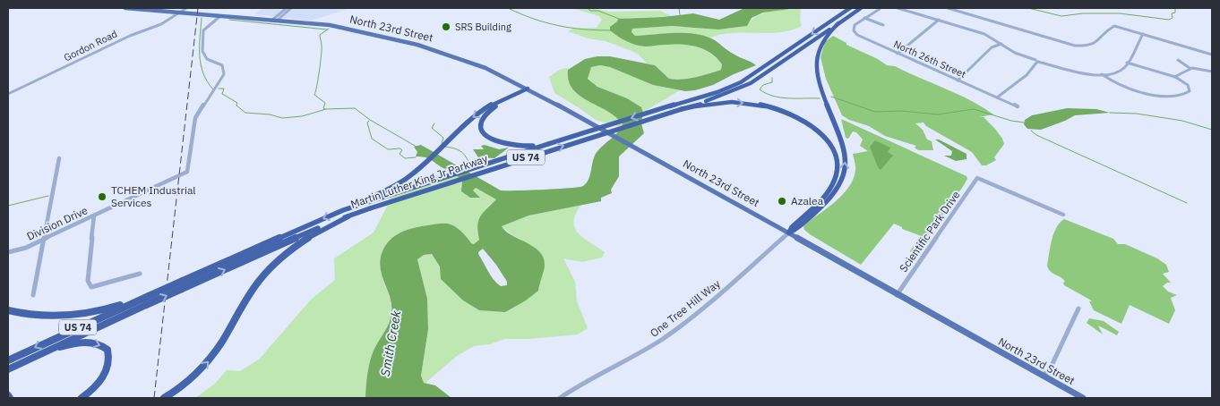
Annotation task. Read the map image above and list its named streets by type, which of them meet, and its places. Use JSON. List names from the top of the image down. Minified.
{"streets":{"highway":["US 74","Martin Luther King Jr Parkway"],"main road":["North 23rd Street"],"street":["Gordon Road","North 26th Street","Division Drive","Scientific Park Drive","One Tree Hill Way"]},"crossings":[["North 23rd Street","Gordon Road"],["North 23rd Street","Division Drive"],["North 23rd Street","Scientific Park Drive"],["North 23rd Street","One Tree Hill Way"]],"water":["Smith Creek"],"places":["SRS Building","TCHEM Industrial Services","Azalea"]}
